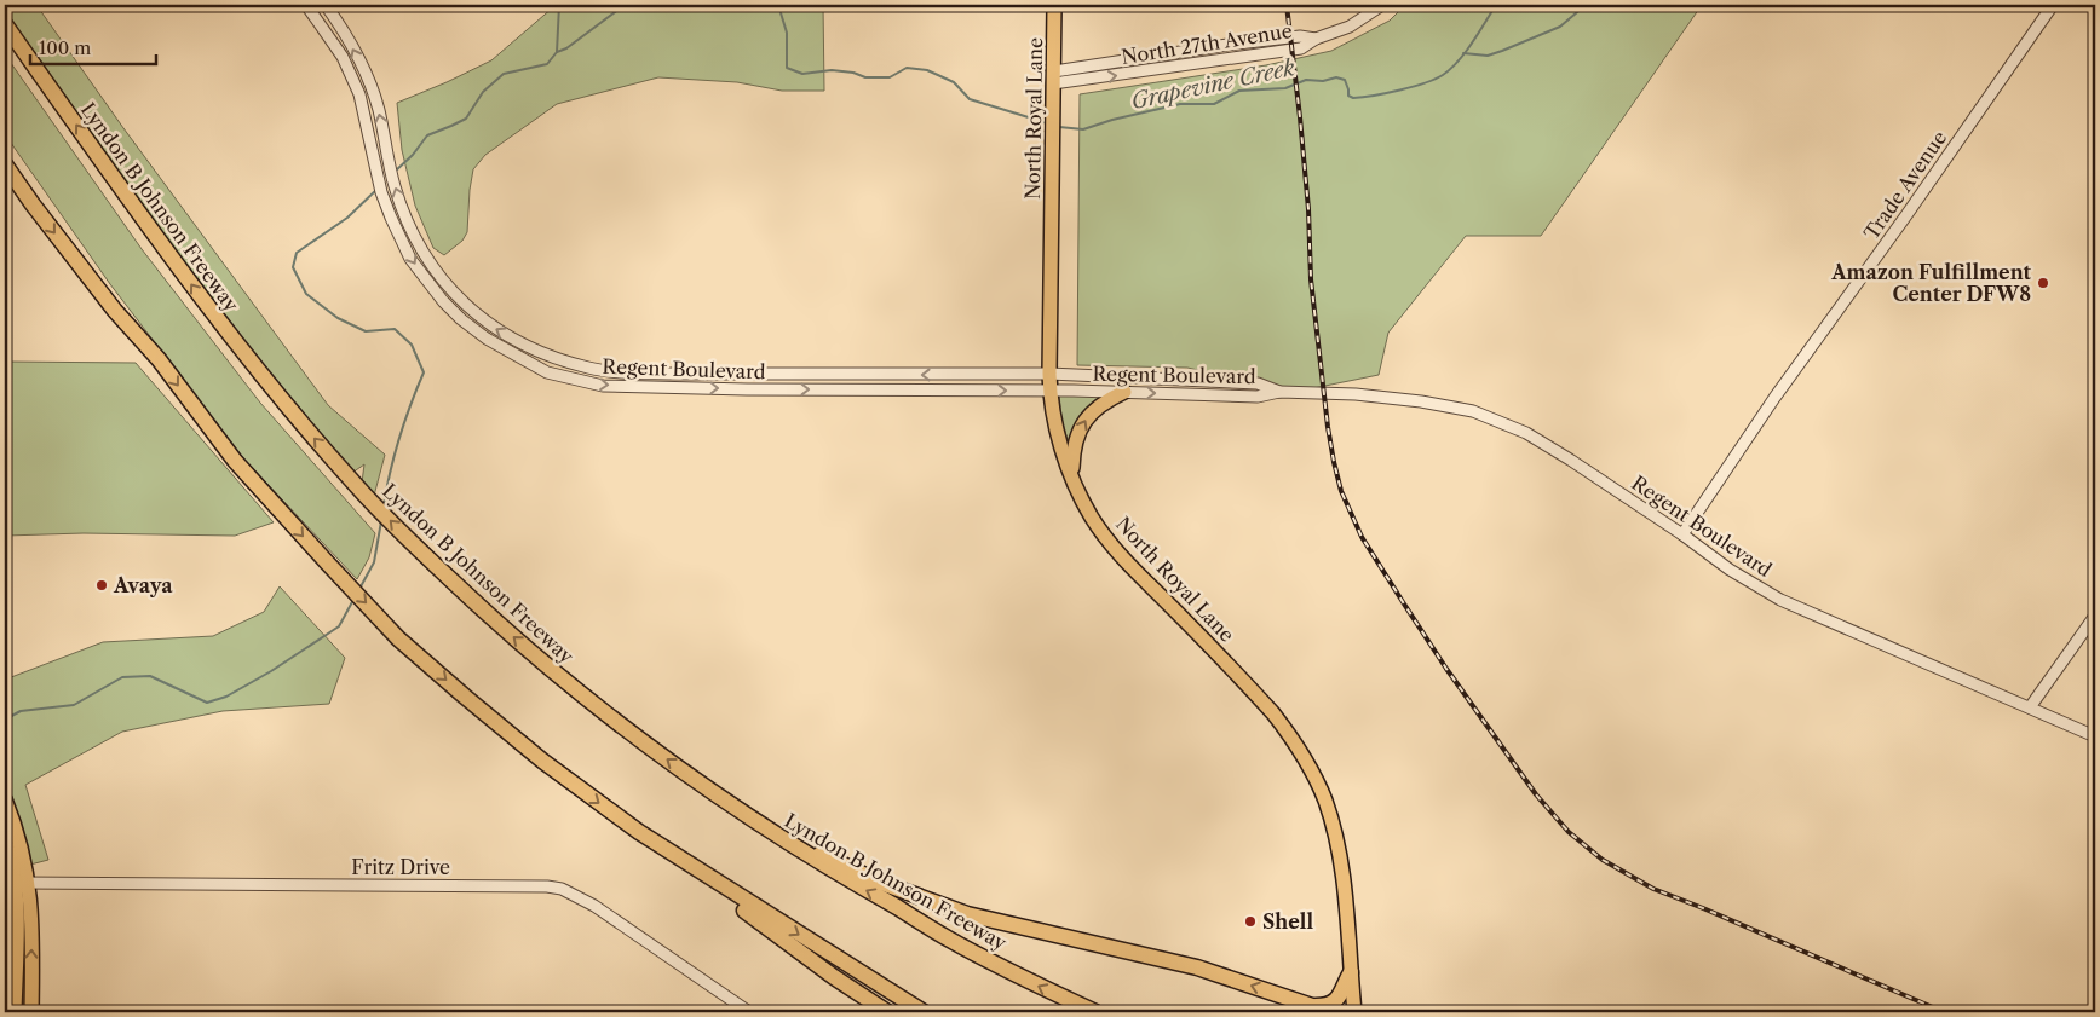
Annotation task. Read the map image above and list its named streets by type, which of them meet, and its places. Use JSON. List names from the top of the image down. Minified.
{"streets":{"highway":["Lyndon B Johnson Freeway"],"main road":["North Royal Lane"],"street":["North 27th Avenue","Trade Avenue","Regent Boulevard","Fritz Drive"]},"crossings":[["North 27th Avenue","North Royal Lane"],["North Royal Lane","Regent Boulevard"],["Trade Avenue","Regent Boulevard"]],"water":["Grapevine Creek"],"places":["Amazon Fulfillment Center DFW8","Avaya","Shell"],"scale_bar":"100 m"}
